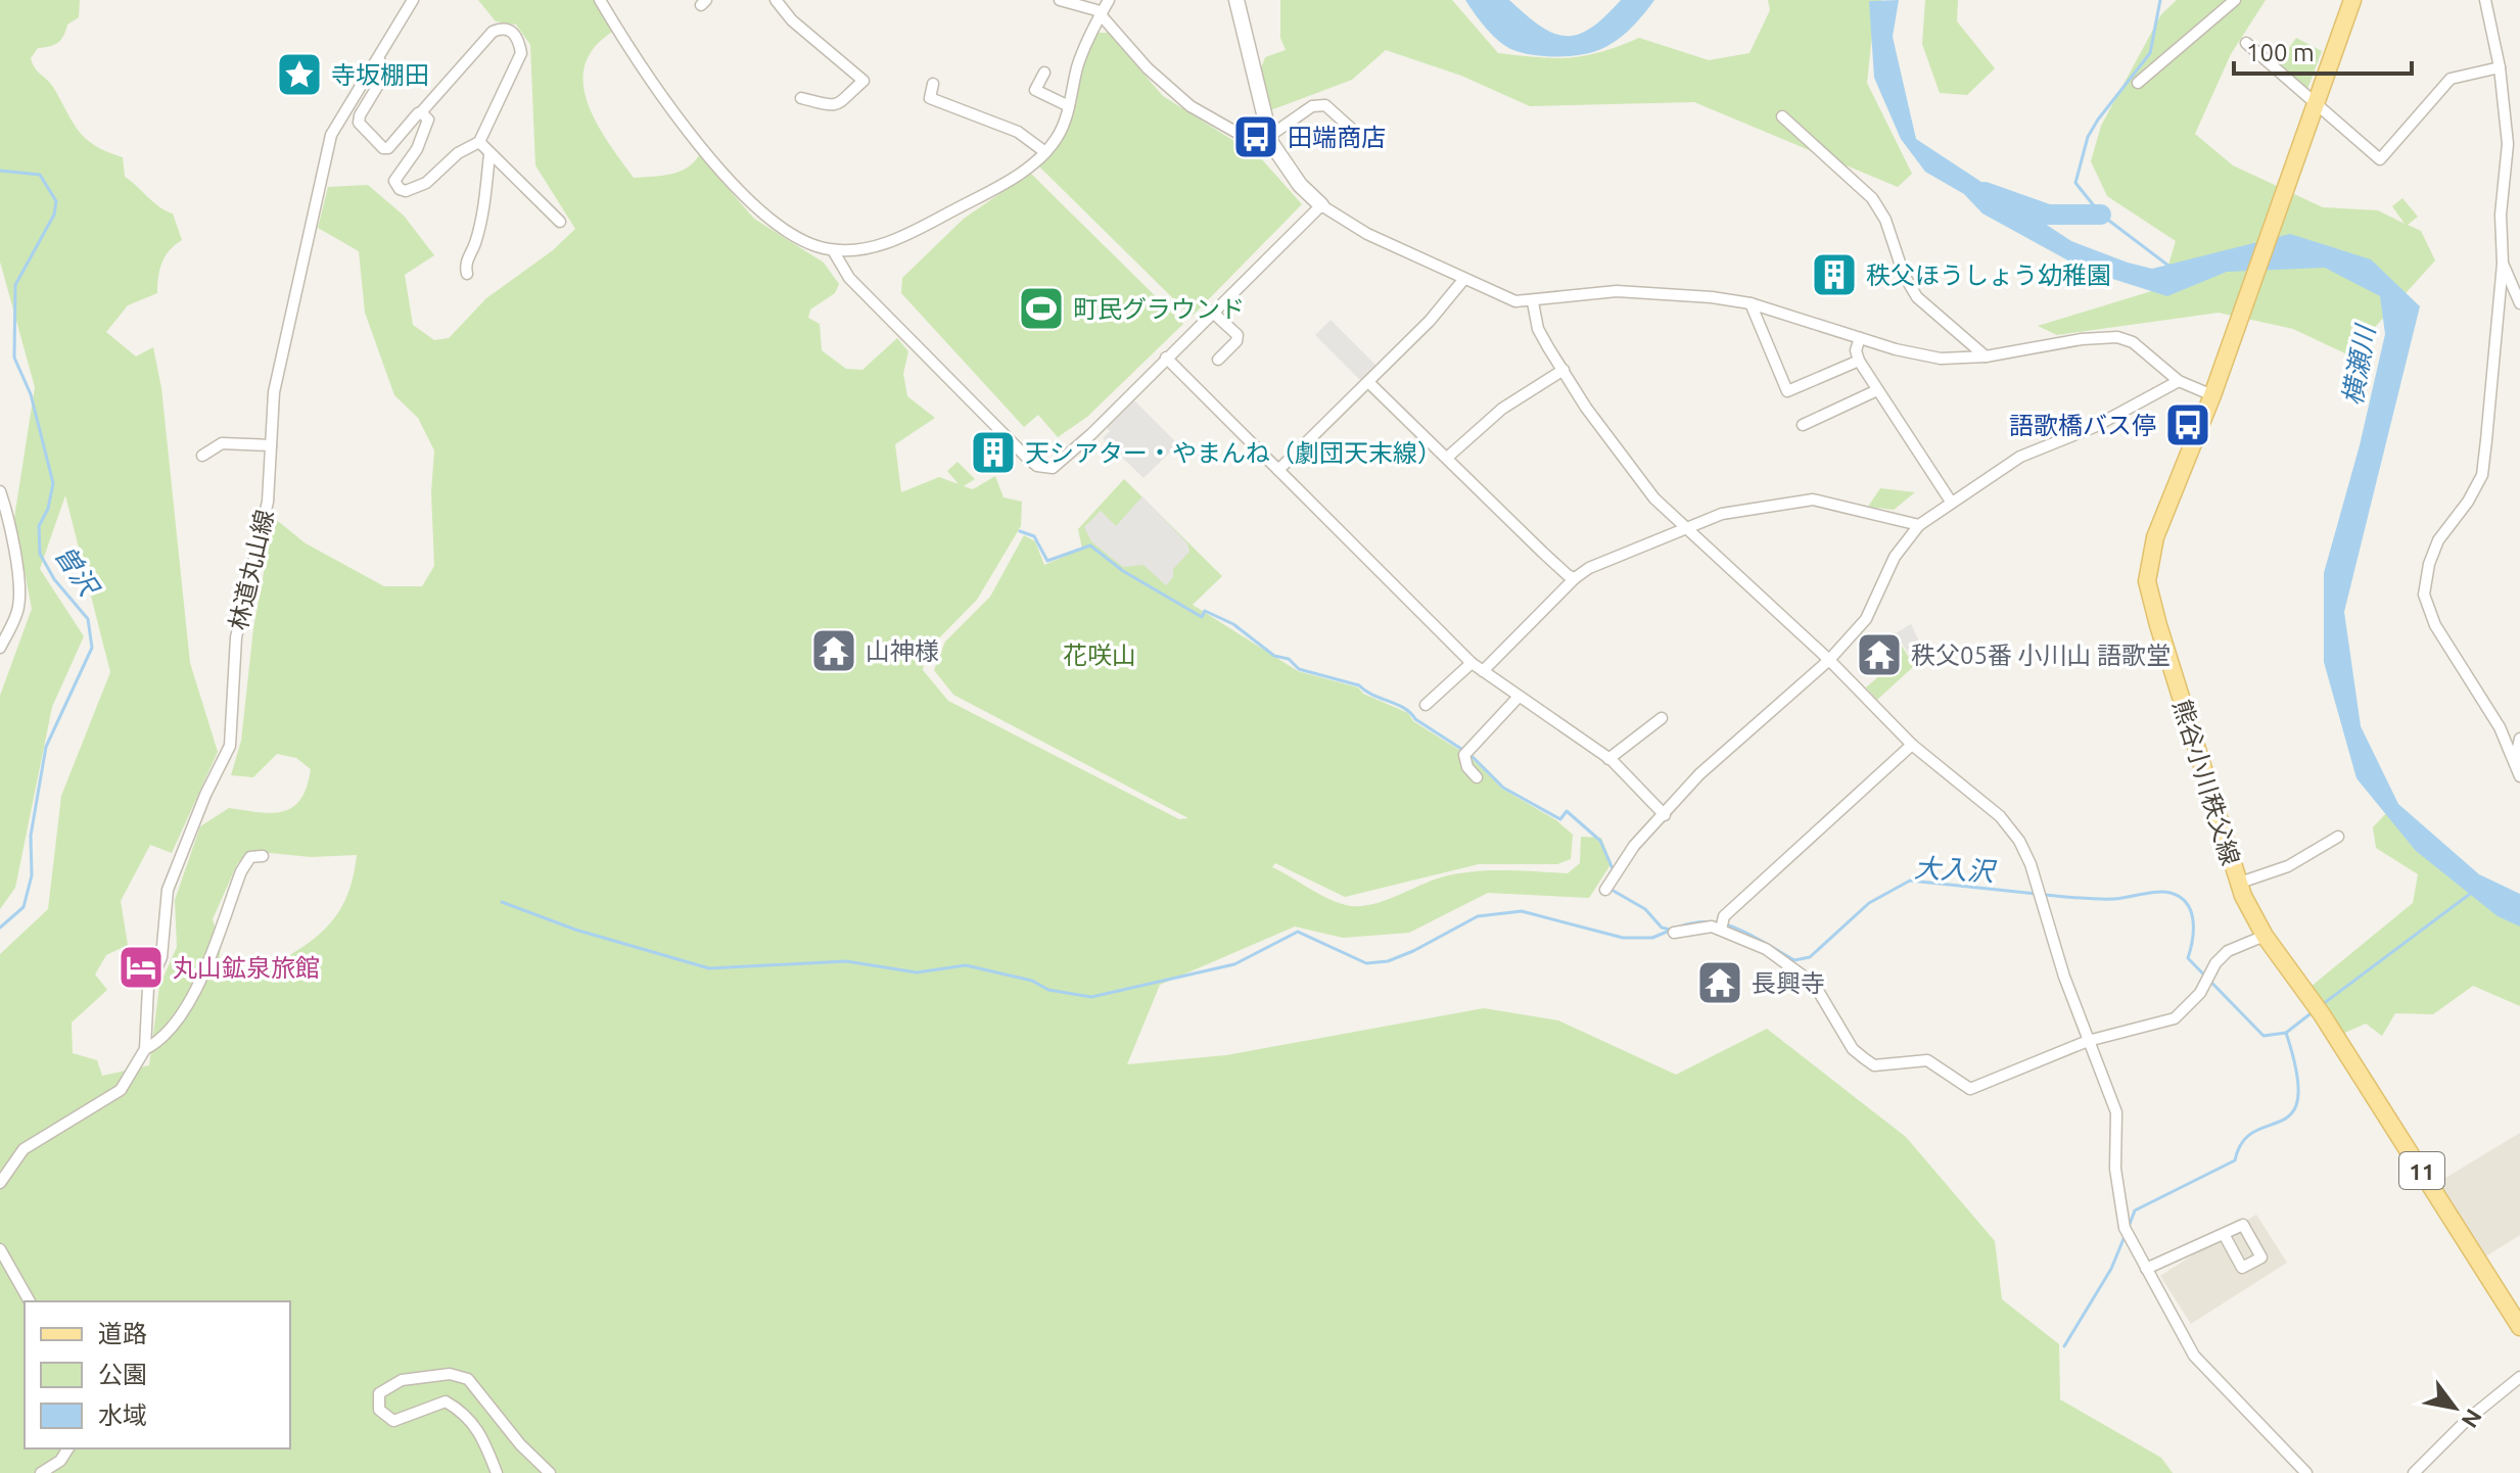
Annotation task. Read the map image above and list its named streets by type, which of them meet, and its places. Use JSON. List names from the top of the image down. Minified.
{"streets":{"main road":["熊谷小川秩父線","11"],"street":["林道丸山線"]},"water":["横瀬川","曽沢","大入沢"],"parks":["花咲山"],"places":{"place":["寺坂棚田"],"bus stop":["田端商店","語歌橋バス停"],"building":["秩父ほうしょう幼稚園","天シアター・やまんね（劇団天末線）"],"sports":["町民グラウンド"],"temple":["山神様","秩父05番 小川山 語歌堂","長興寺"],"hotel":["丸山鉱泉旅館"]},"legend":["道路","公園","水域"],"scale_bar":"100 m","north":"bottom right"}
